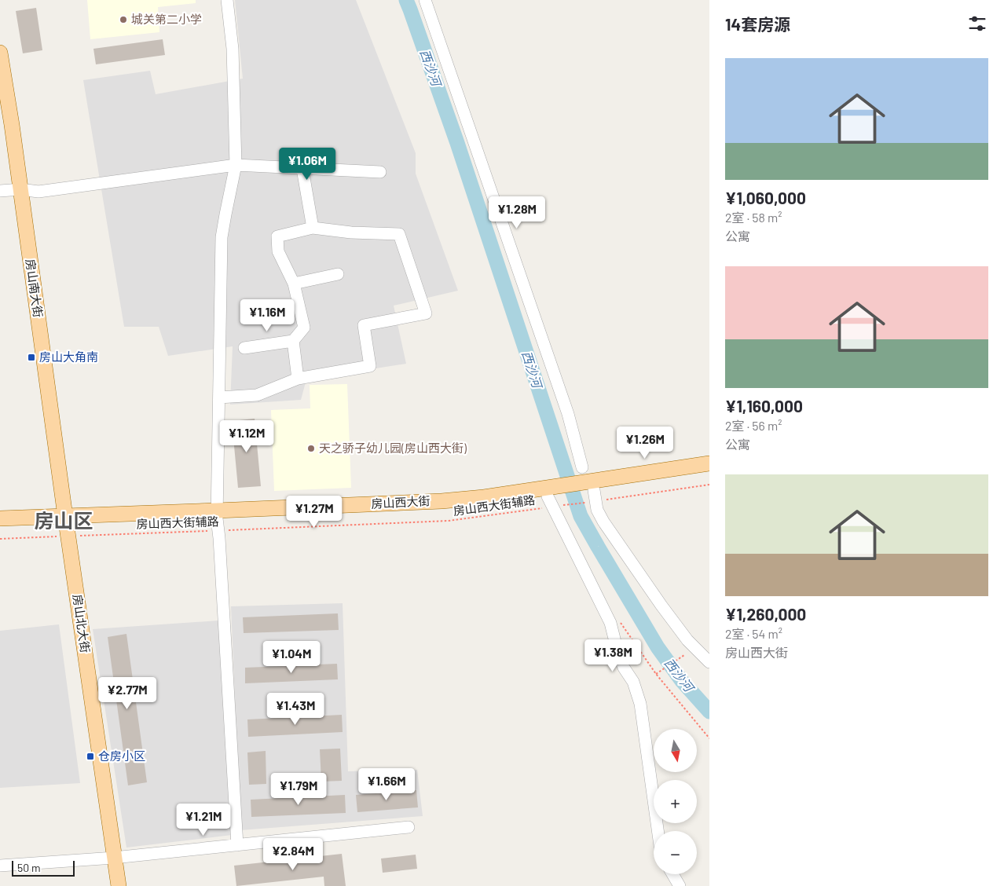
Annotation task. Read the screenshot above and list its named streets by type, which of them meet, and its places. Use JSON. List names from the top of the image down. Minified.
{"streets":{"main road":["房山南大街","房山西大街","房山北大街"],"path":["房山西大街辅路"]},"crossings":[["房山南大街","房山西大街"],["房山南大街","房山西大街辅路"],["房山南大街","房山北大街"],["房山西大街","房山西大街辅路"],["房山西大街","房山北大街"],["房山西大街辅路","房山北大街"]],"districts":["房山区"],"water":["西沙河"],"places":{"other":["城关第二小学","天之骄子幼儿园(房山西大街)"],"transit":["房山大角南","仓房小区"]},"scale_bar":"50 m","north":"bottom","page":{"heading":"14套房源","list":[{"name":"¥1,060,000","note":"2室 · 58 m² · 公寓"},{"name":"¥1,160,000","note":"2室 · 56 m² · 公寓"},{"name":"¥1,260,000","note":"2室 · 54 m² · 房山西大街"}],"price":["¥1.06M","¥1.28M","¥1.16M","¥1.12M","¥1.26M","¥1.27M","¥1.38M","¥1.04M","¥2.77M","¥1.43M","¥1.66M","¥1.79M","¥1.21M","¥2.84M"],"map_buttons":["+","−"],"scale":"50 m"}}
